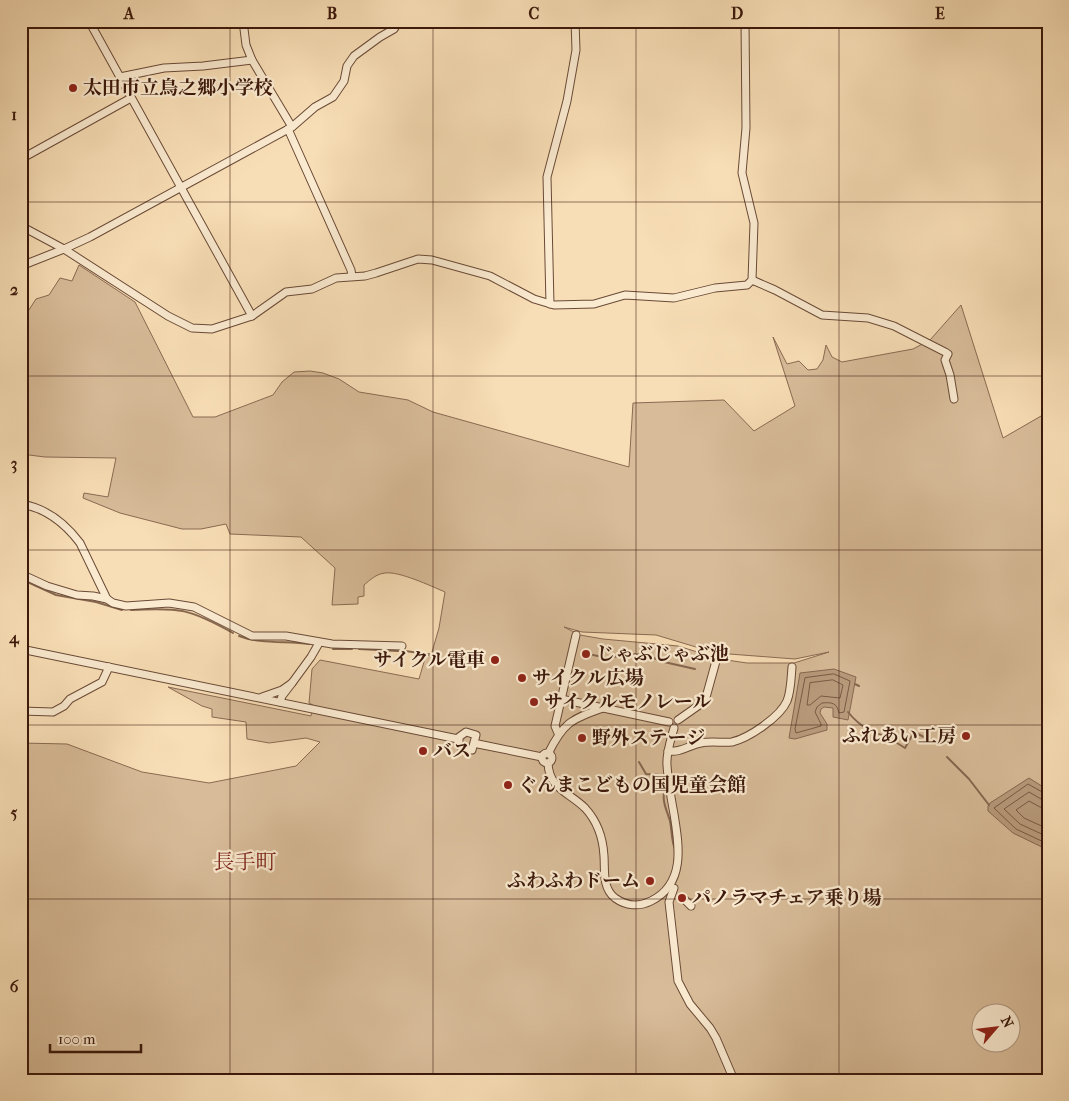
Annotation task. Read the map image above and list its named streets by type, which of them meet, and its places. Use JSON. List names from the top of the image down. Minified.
{"districts":["長手町"],"places":["太田市立鳥之郷小学校","じゃぶじゃぶ池","サイクル電車","サイクル広場","サイクルモノレール","ふれあい工房","野外ステージ","バス","ぐんまこどもの国児童会館","ふわふわドーム","パノラマチェア乗り場"],"scale_bar":"100 m","north":"top right","grid":{"columns":["A","B","C","D","E"],"rows":["1","2","3","4","5","6"]}}
